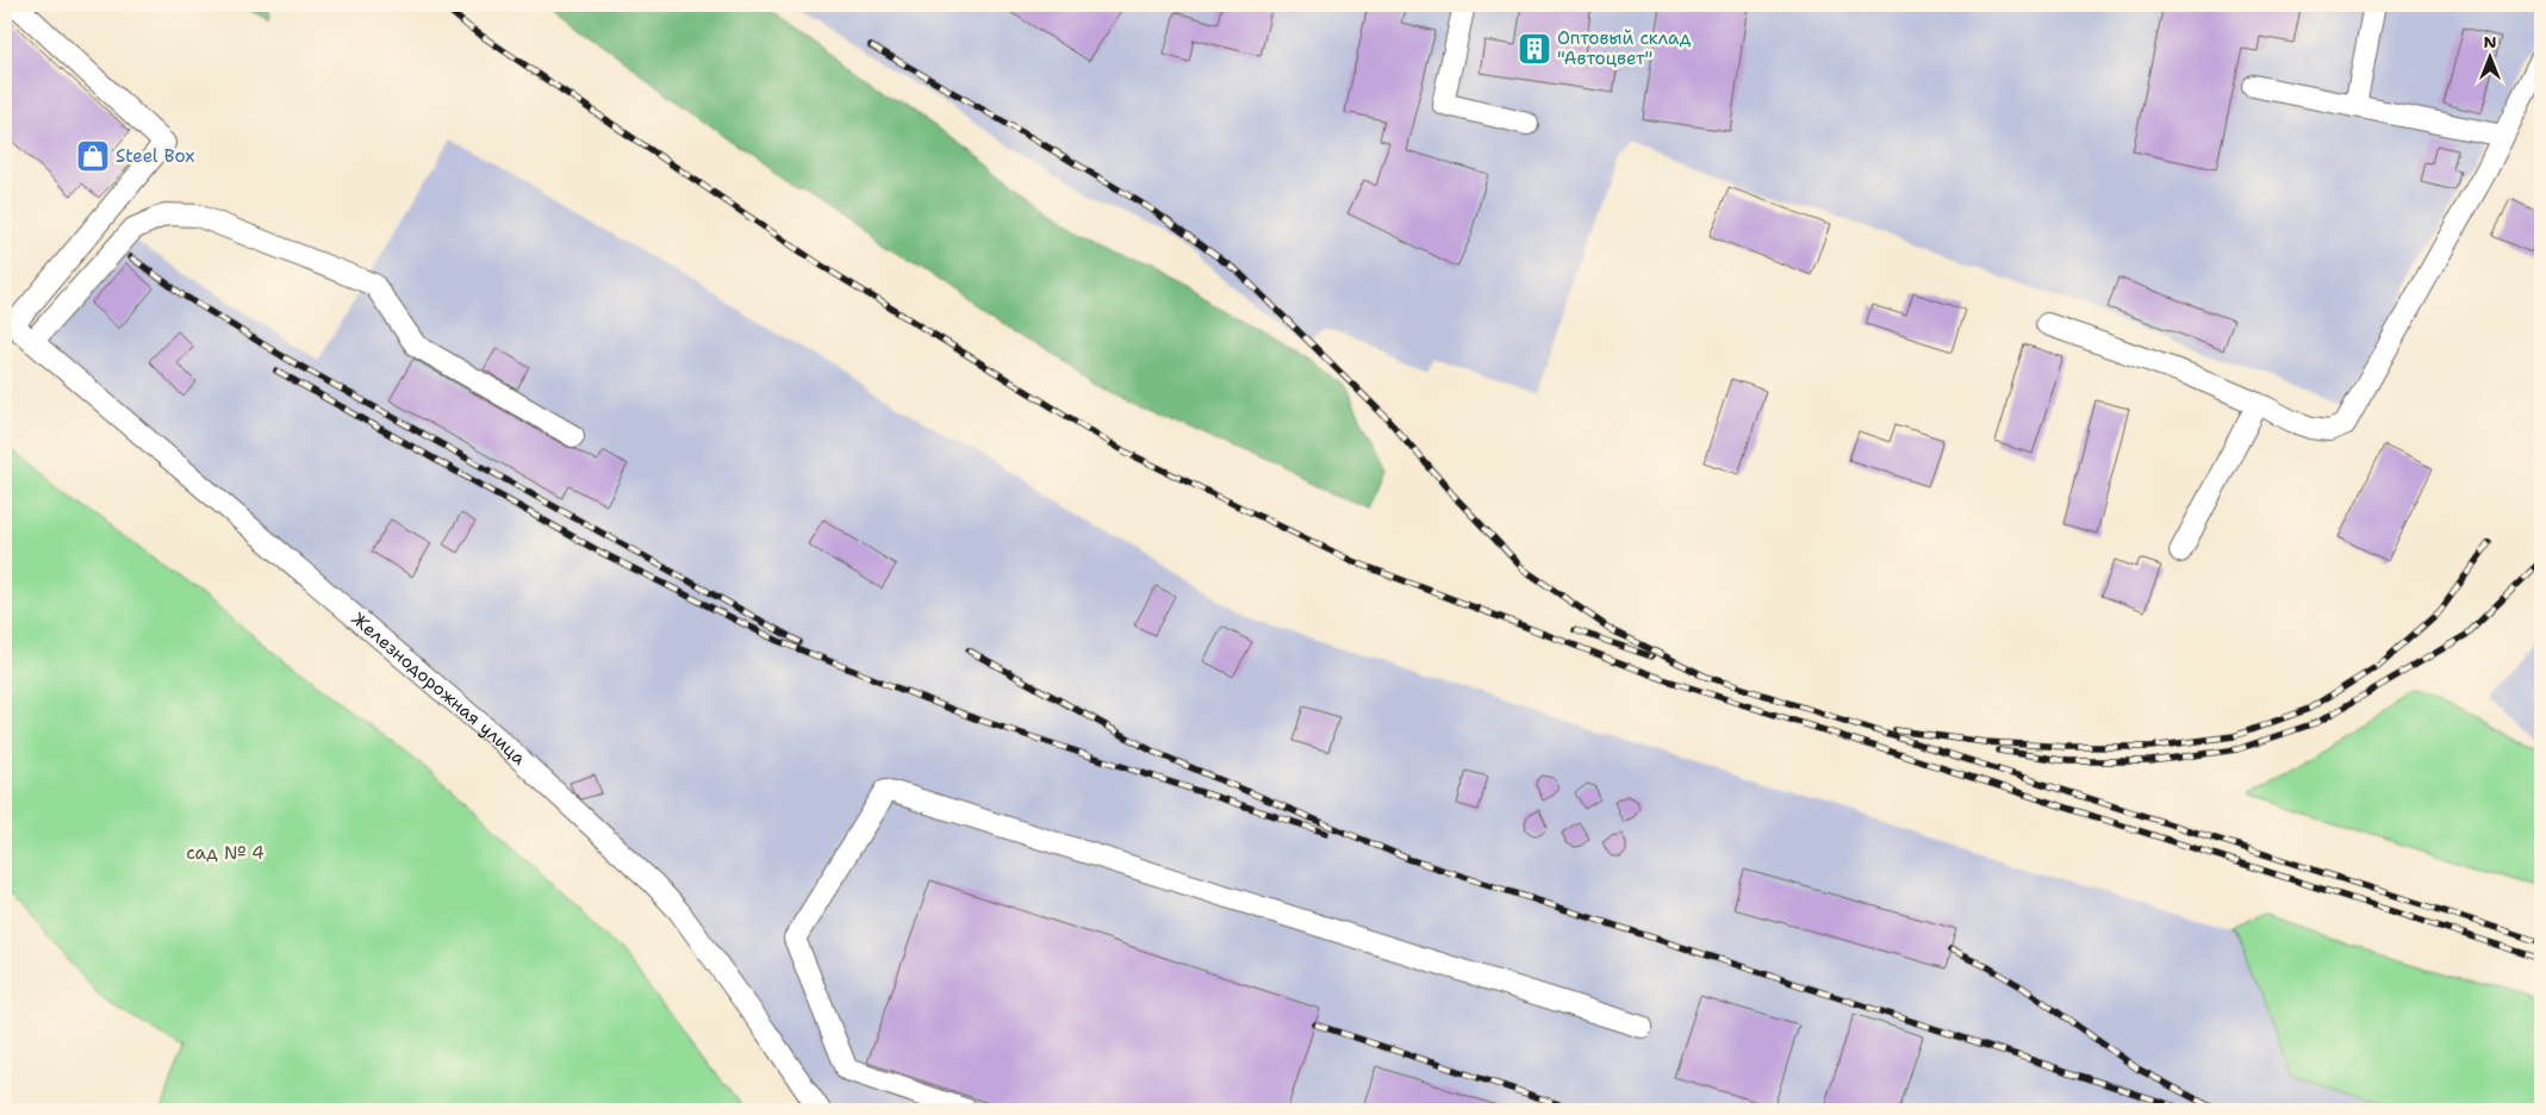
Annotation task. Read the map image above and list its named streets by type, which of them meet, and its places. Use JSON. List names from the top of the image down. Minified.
{"streets":{"street":["Железнодорожная улица"]},"parks":["сад № 4"],"places":{"building":["Оптовый склад \"Автоцвет\""],"shop":["Steel Box"]},"north":"top"}
